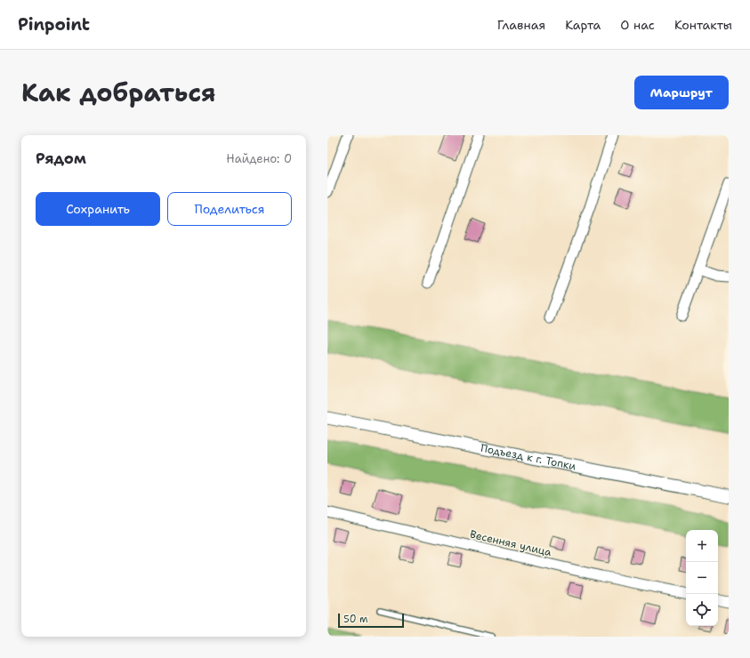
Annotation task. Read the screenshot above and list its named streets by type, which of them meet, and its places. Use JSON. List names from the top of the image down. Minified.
{"streets":{"street":["Подъезд к г. Топки","Весенняя улица"]},"scale_bar":"50 m","page":{"header":"Pinpoint","nav":["Главная","Карта","О нас","Контакты"],"title":"Как добраться","buttons":["Маршрут",["Сохранить","Поделиться"]],"heading":["Рядом","Найдено: 0"],"map_buttons":["+","−"],"scale":"50 m"}}
